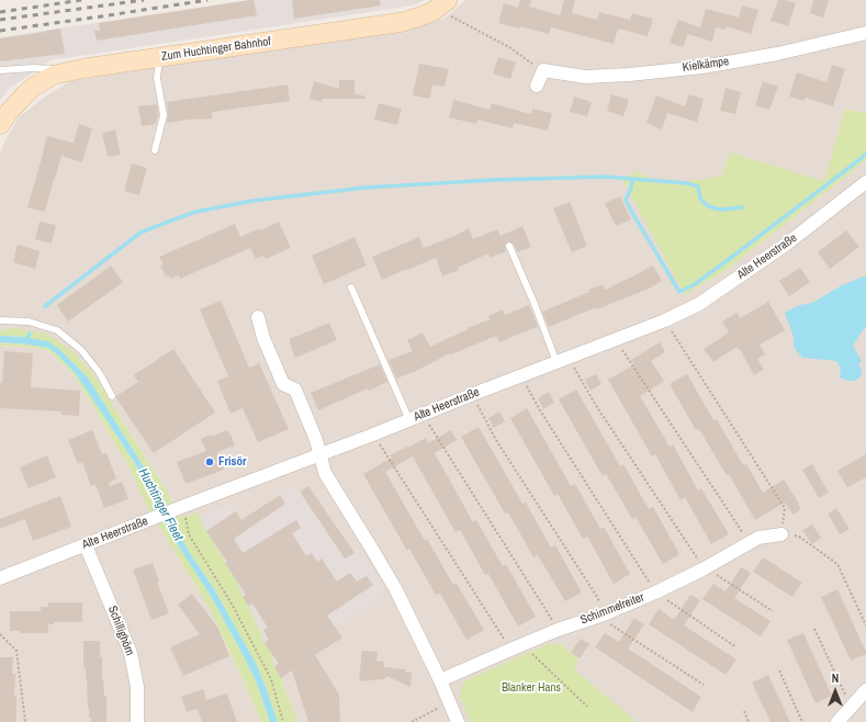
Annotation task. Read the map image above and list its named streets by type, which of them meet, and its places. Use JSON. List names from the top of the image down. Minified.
{"streets":{"street":["Zum Huchtinger Bahnhof","Kielkämpe","Alte Heerstraße","Schimmelreiter","Schillighörn"]},"crossings":[["Alte Heerstraße","Schillighörn"]],"water":["Huchtinger Fleet"],"parks":["Blanker Hans"],"places":["Frisör"],"north":"top"}
